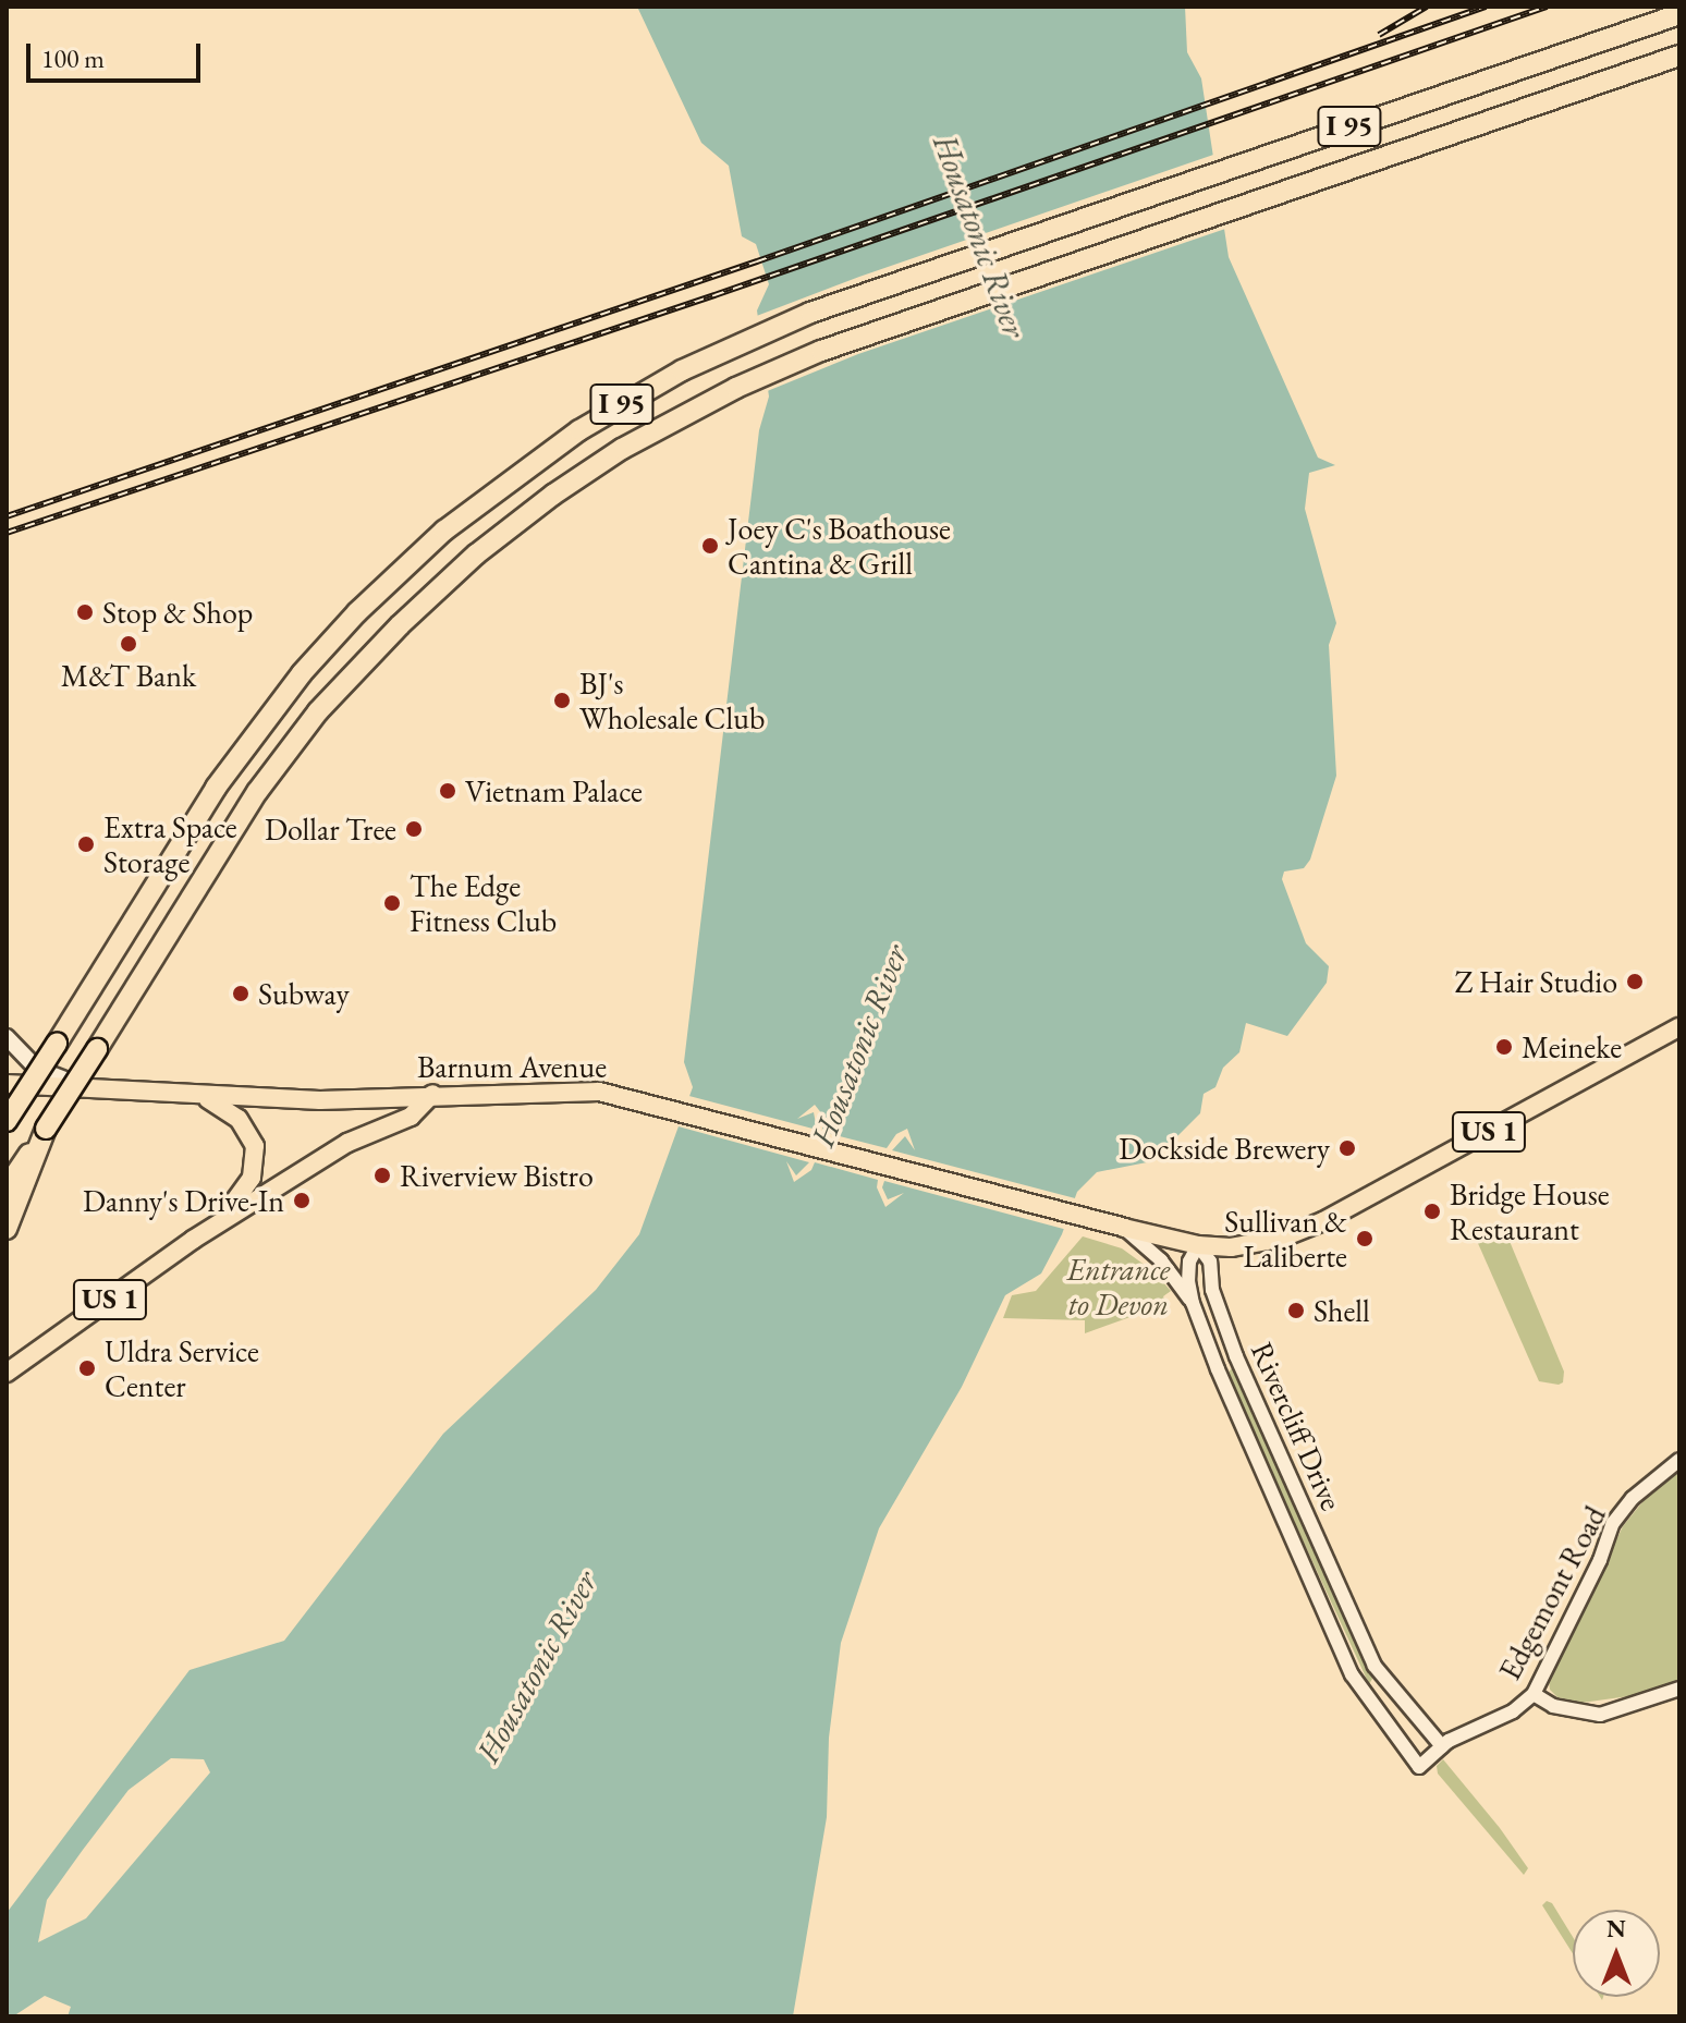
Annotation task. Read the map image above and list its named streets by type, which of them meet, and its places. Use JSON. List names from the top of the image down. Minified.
{"streets":{"highway":["I 95"],"main road":["Barnum Avenue","US 1"],"street":["Rivercliff Drive","Edgemont Road"]},"crossings":[["Barnum Avenue","US 1"],["Barnum Avenue","Rivercliff Drive"],["US 1","Rivercliff Drive"],["Rivercliff Drive","Edgemont Road"]],"water":["Housatonic River"],"parks":["Entrance to Devon"],"places":["Joey C's Boathouse Cantina & Grill","Stop & Shop","M&T Bank","BJ's Wholesale Club","Vietnam Palace","Dollar Tree","Extra Space Storage","The Edge Fitness Club","Z Hair Studio","Subway","Meineke","Dockside Brewery","Riverview Bistro","Danny's Drive-In","Bridge House Restaurant","Sullivan & Laliberte","Shell","Uldra Service Center"],"scale_bar":"100 m","north":"top"}
